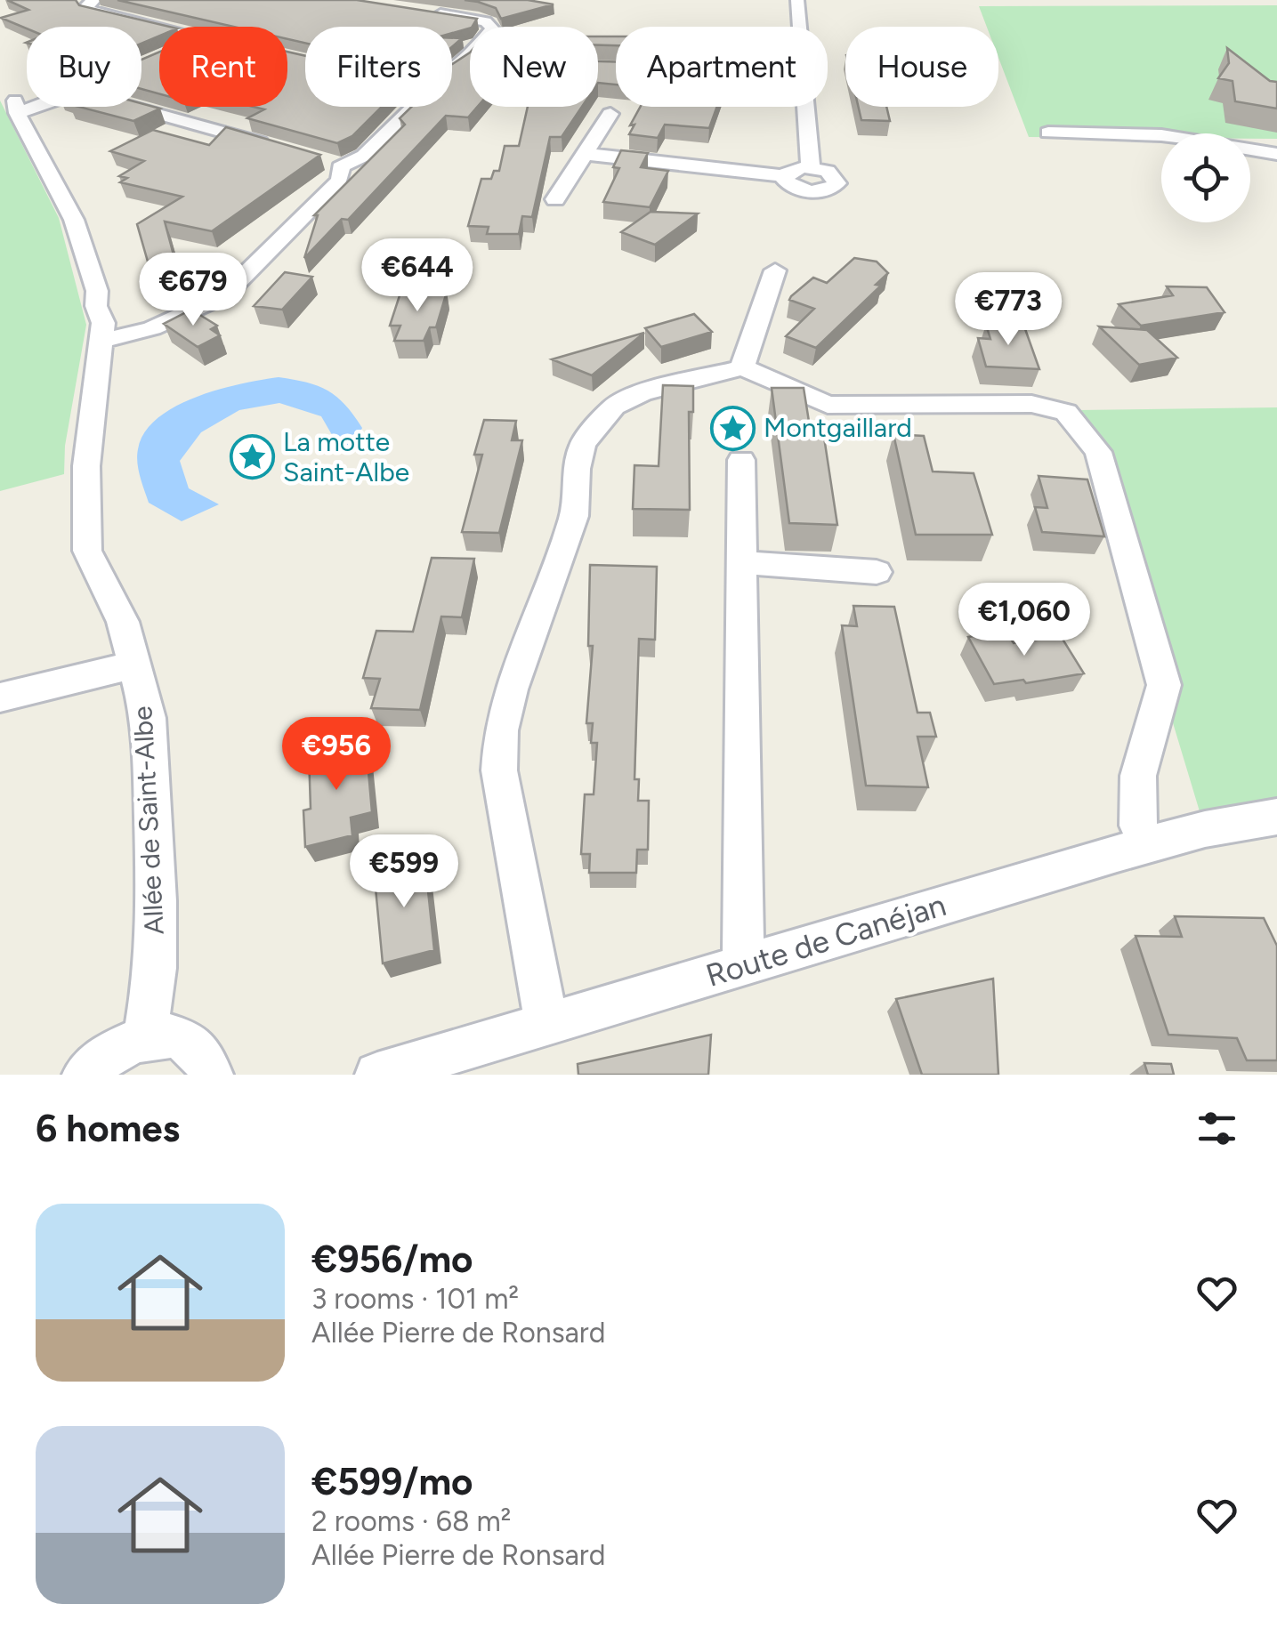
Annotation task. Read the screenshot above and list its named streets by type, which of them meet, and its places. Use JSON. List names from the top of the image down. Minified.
{"streets":{"street":["Allée de Saint-Albe","Route de Canéjan"]},"places":{"place":["Montgaillard","La motte Saint-Albe"]},"page":{"chip":["Buy","Rent","Filters","New","Apartment","House"],"price":["€644","€679","€773","€1,060","€956","€599"],"heading":"6 homes","list":[{"name":"€956/mo","note":"3 rooms · 101 m² · Allée Pierre de Ronsard"},{"name":"€599/mo","note":"2 rooms · 68 m² · Allée Pierre de Ronsard"}]}}
